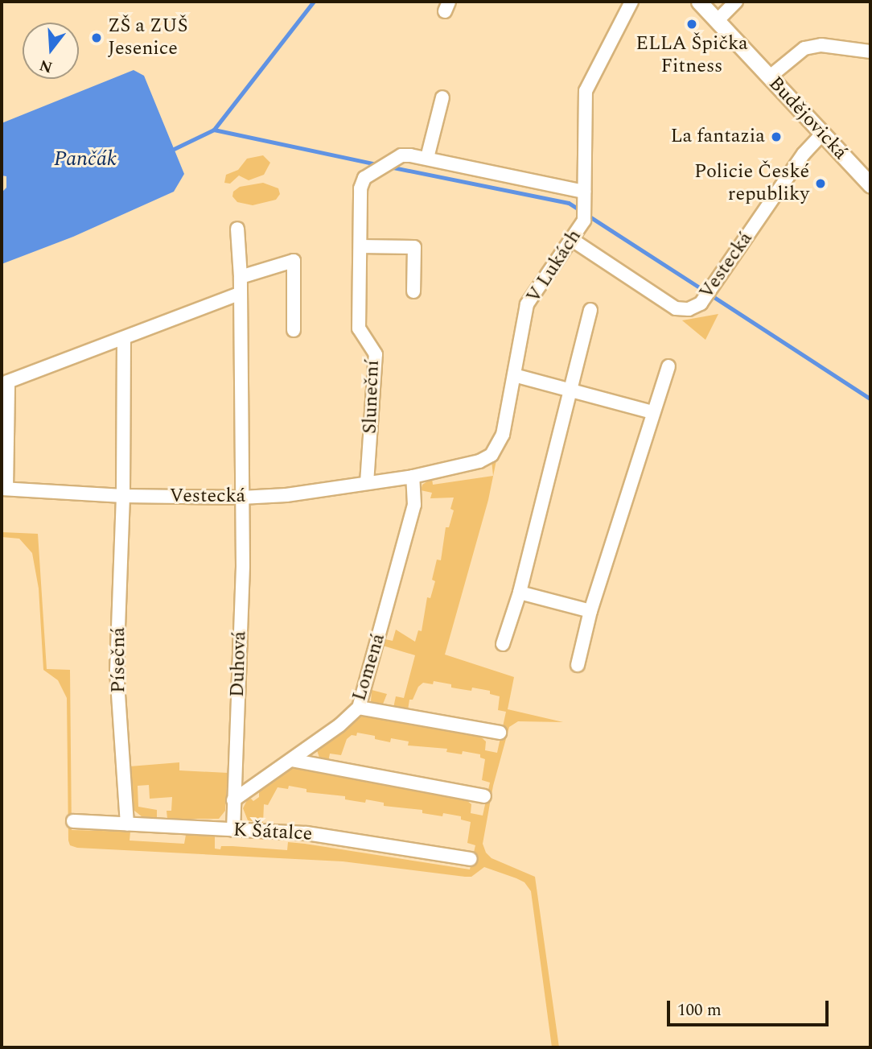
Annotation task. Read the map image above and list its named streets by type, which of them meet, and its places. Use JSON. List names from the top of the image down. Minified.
{"streets":{"main road":["Budějovická"],"street":["Vestecká","V Lukách","Sluneční","Písečná","Duhová","Lomená","K Šátalce"]},"crossings":[["Budějovická","Vestecká"],["Vestecká","V Lukách"],["Vestecká","Sluneční"],["Vestecká","Písečná"],["Vestecká","Duhová"],["Vestecká","Lomená"],["V Lukách","Sluneční"],["V Lukách","Lomená"],["Písečná","K Šátalce"],["Duhová","Lomená"],["Duhová","K Šátalce"]],"water":["Pančák"],"places":["ELLA Špička Fitness","ZŠ a ZUŠ Jesenice","La fantazia","Policie České republiky"],"scale_bar":"100 m","north":"bottom"}
